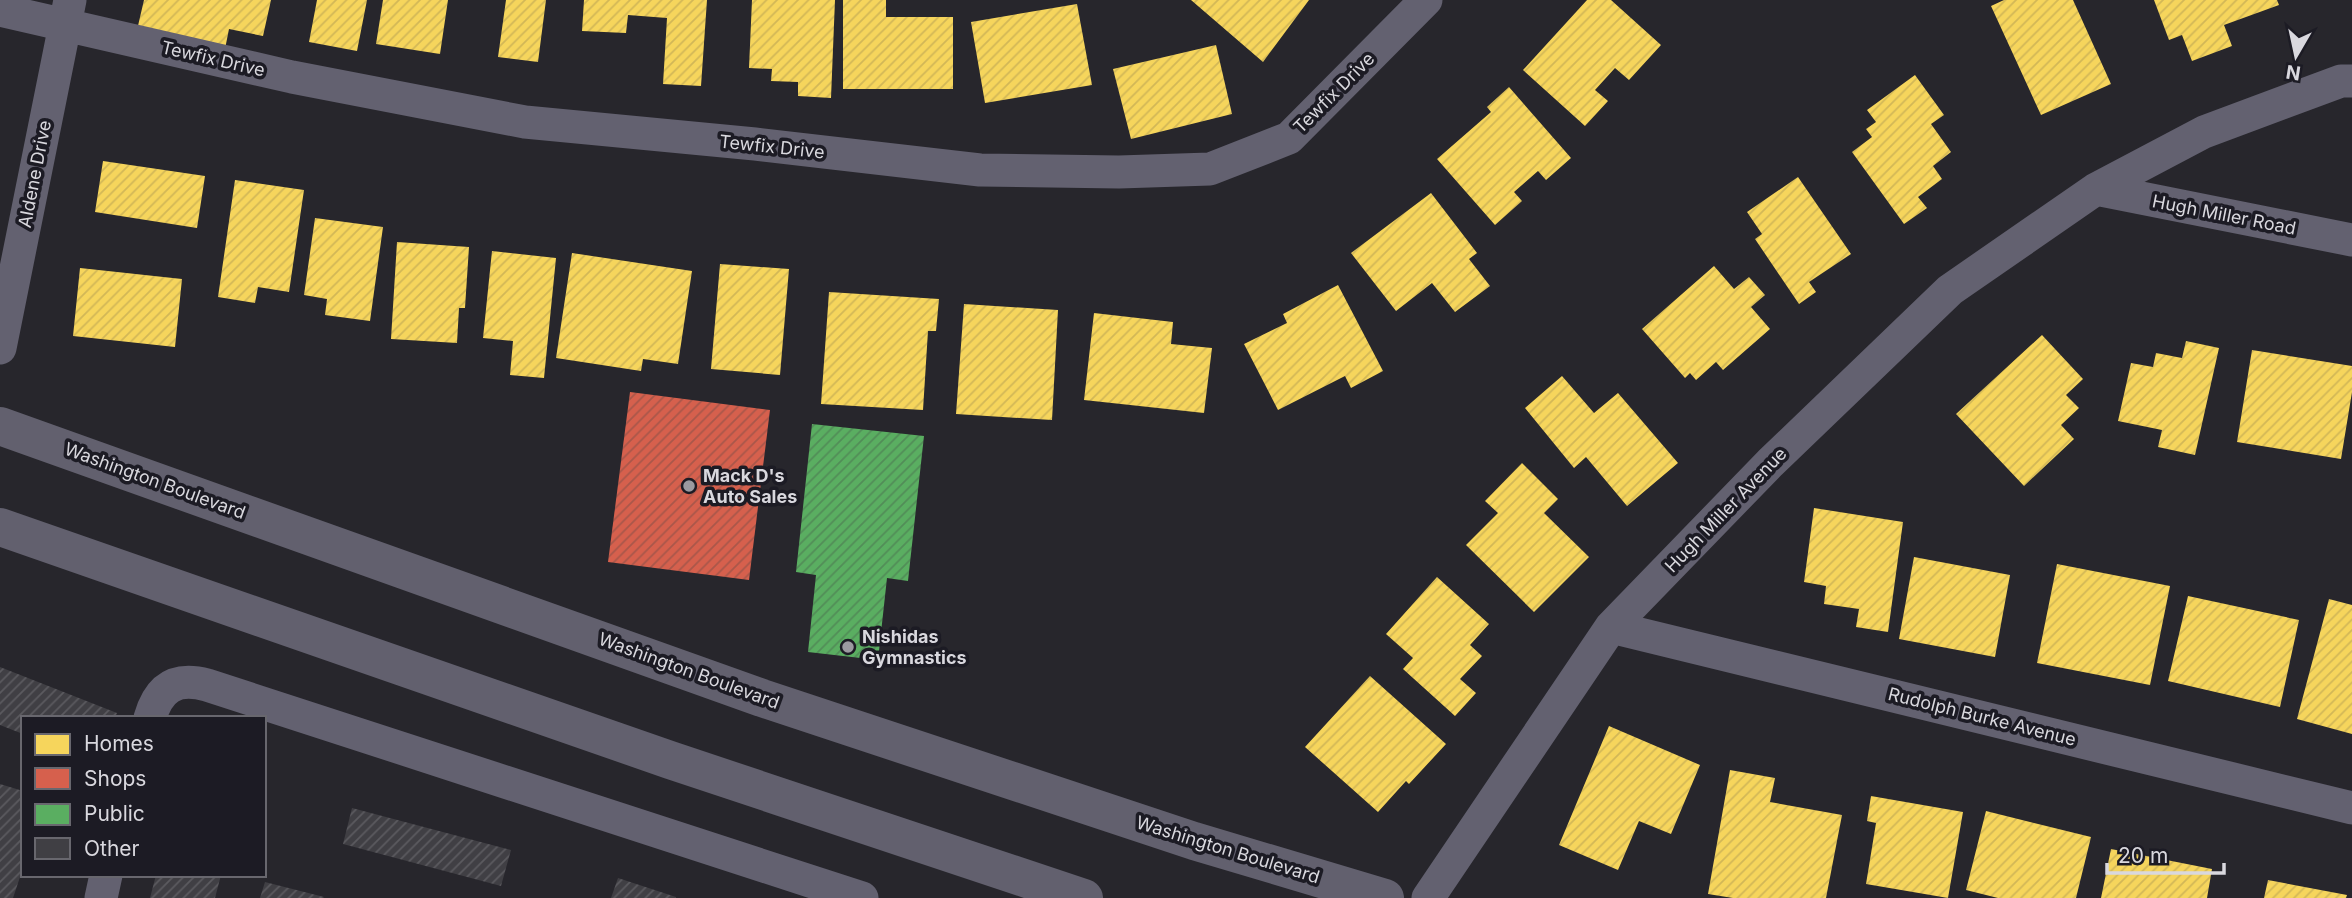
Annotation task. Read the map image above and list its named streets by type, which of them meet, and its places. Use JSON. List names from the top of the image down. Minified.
{"streets":{"highway":["Washington Boulevard"],"street":["Tewfix Drive","Aldene Drive","Hugh Miller Road","Hugh Miller Avenue","Rudolph Burke Avenue"]},"crossings":[["Tewfix Drive","Aldene Drive"],["Hugh Miller Road","Hugh Miller Avenue"],["Hugh Miller Avenue","Rudolph Burke Avenue"]],"places":["Mack D's Auto Sales","Nishidas Gymnastics"],"legend":["Homes","Shops","Public","Other"],"scale_bar":"20 m","north":"bottom"}
